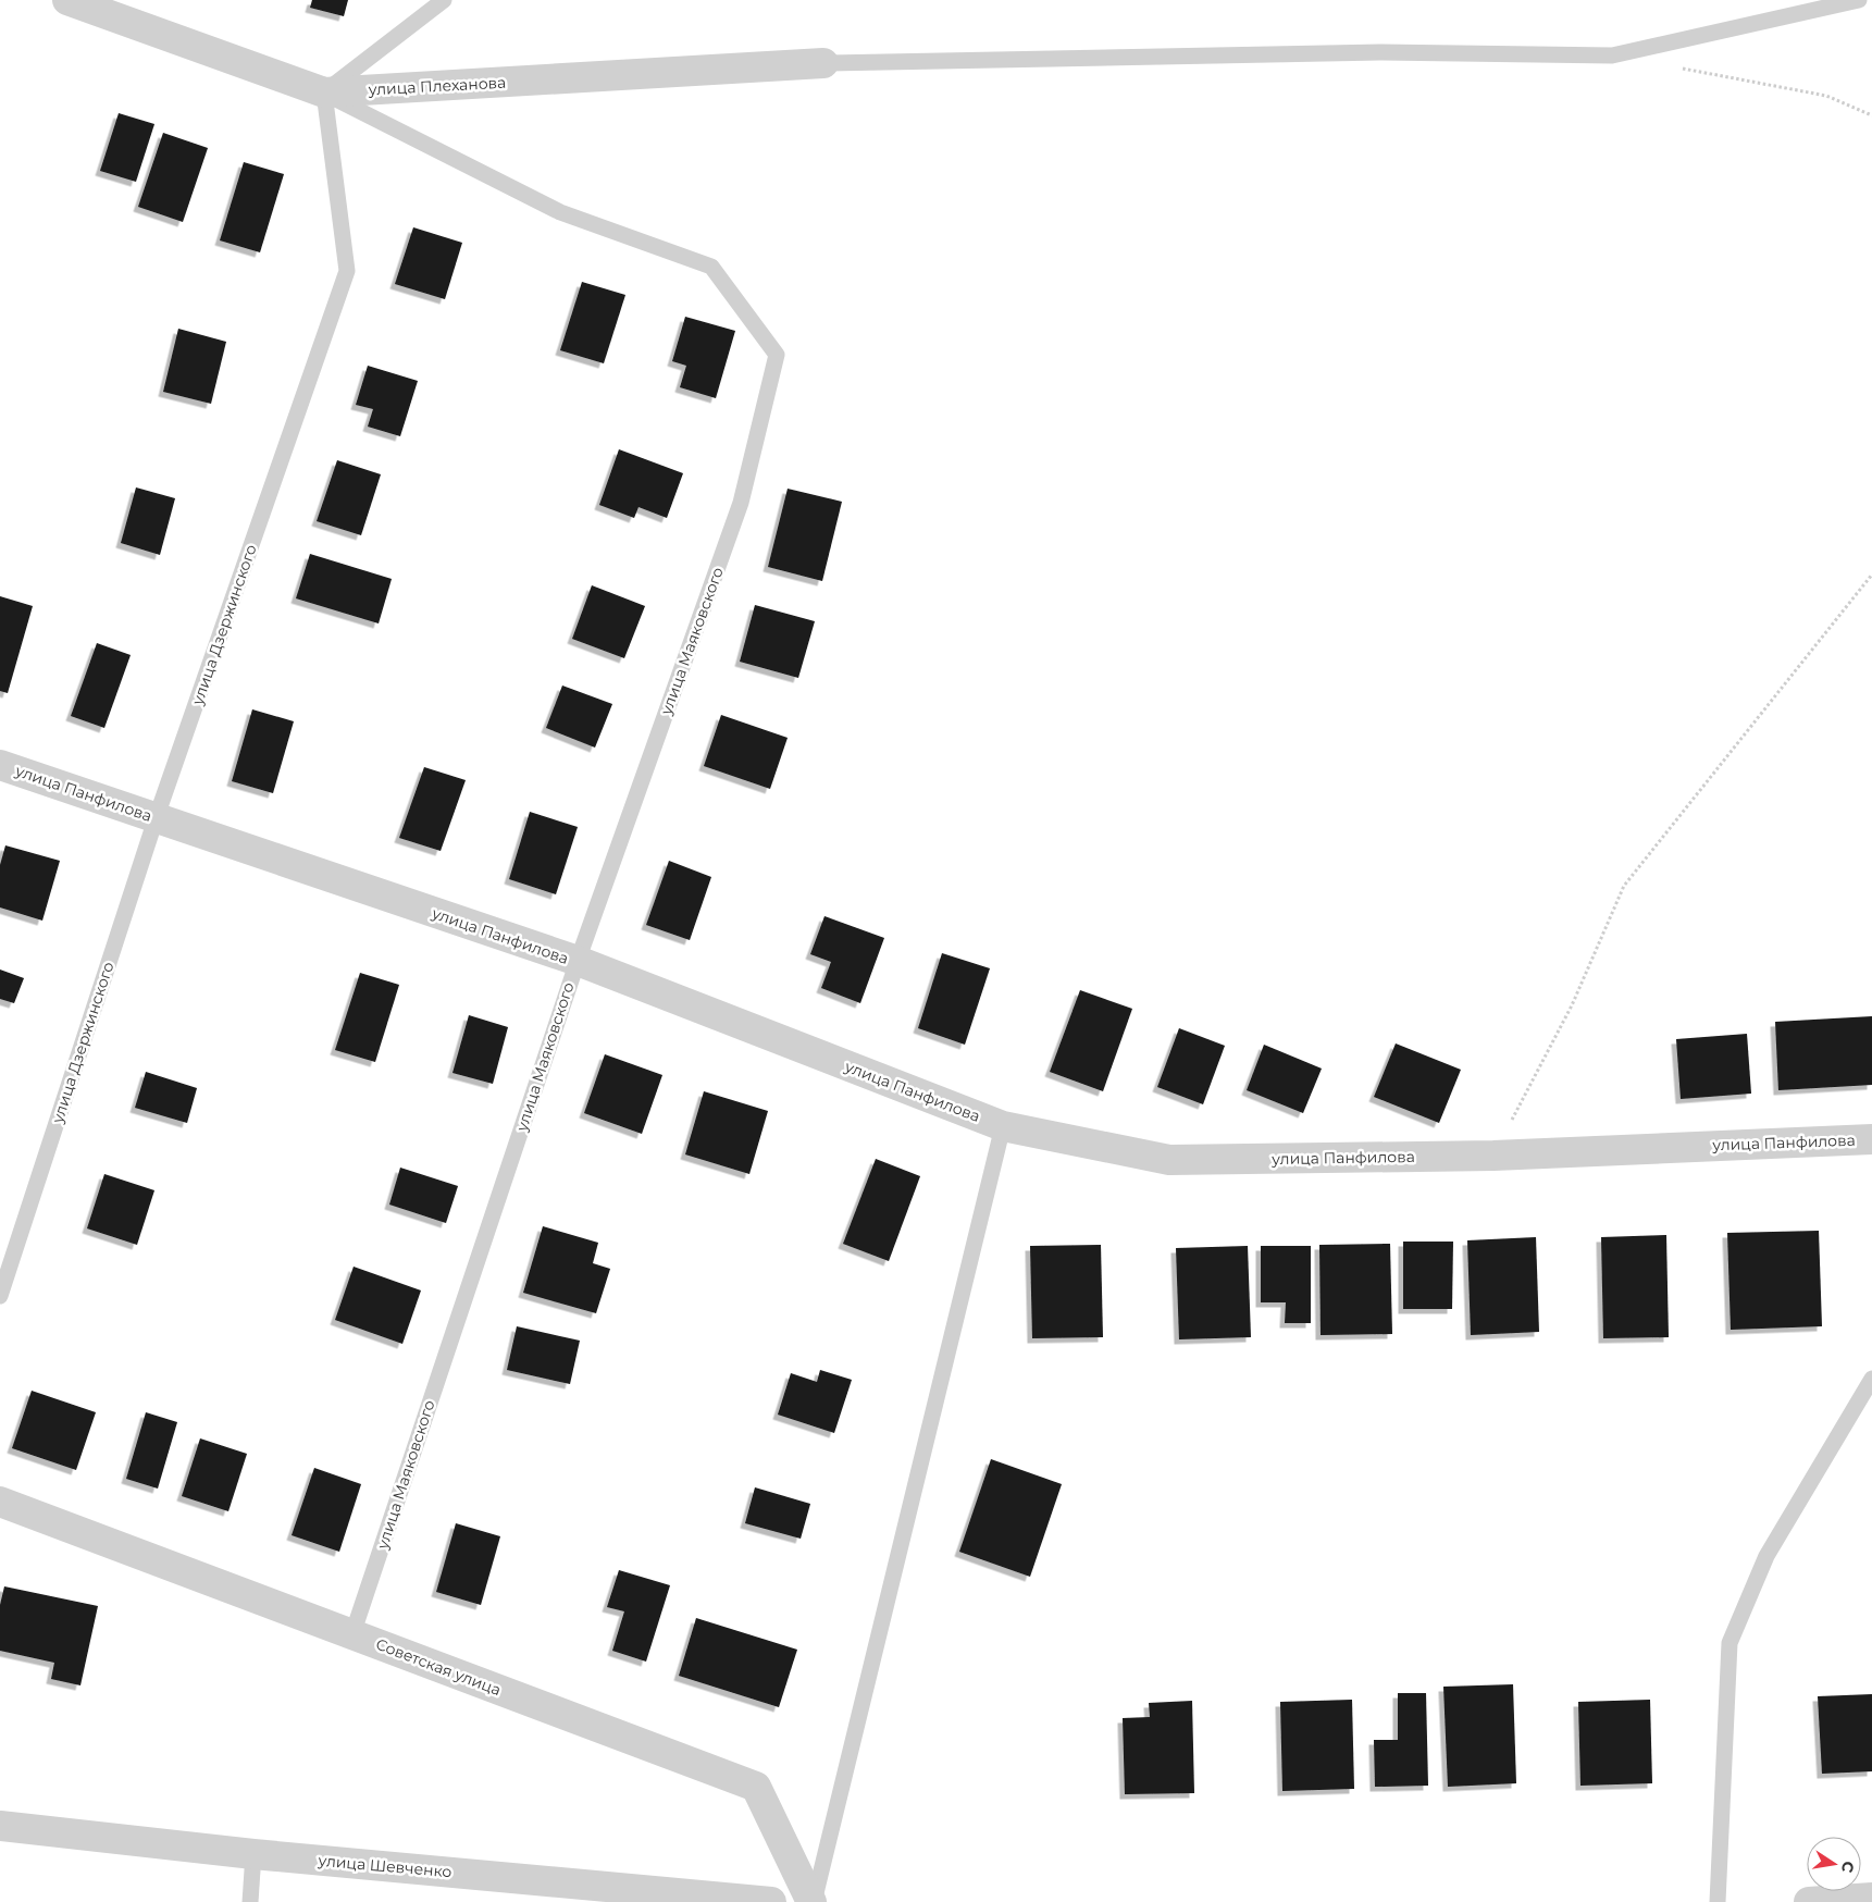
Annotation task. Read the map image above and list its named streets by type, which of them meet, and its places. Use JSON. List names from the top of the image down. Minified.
{"streets":{"street":["улица Плеханова","улица Панфилова","Советская улица","улица Шевченко"],"lane":["улица Дзержинского","улица Маяковского"]},"crossings":[["улица Плеханова","улица Дзержинского"],["улица Плеханова","улица Маяковского"],["улица Дзержинского","улица Маяковского"],["улица Дзержинского","улица Панфилова"],["улица Маяковского","улица Панфилова"],["улица Маяковского","Советская улица"]],"north":"right"}
